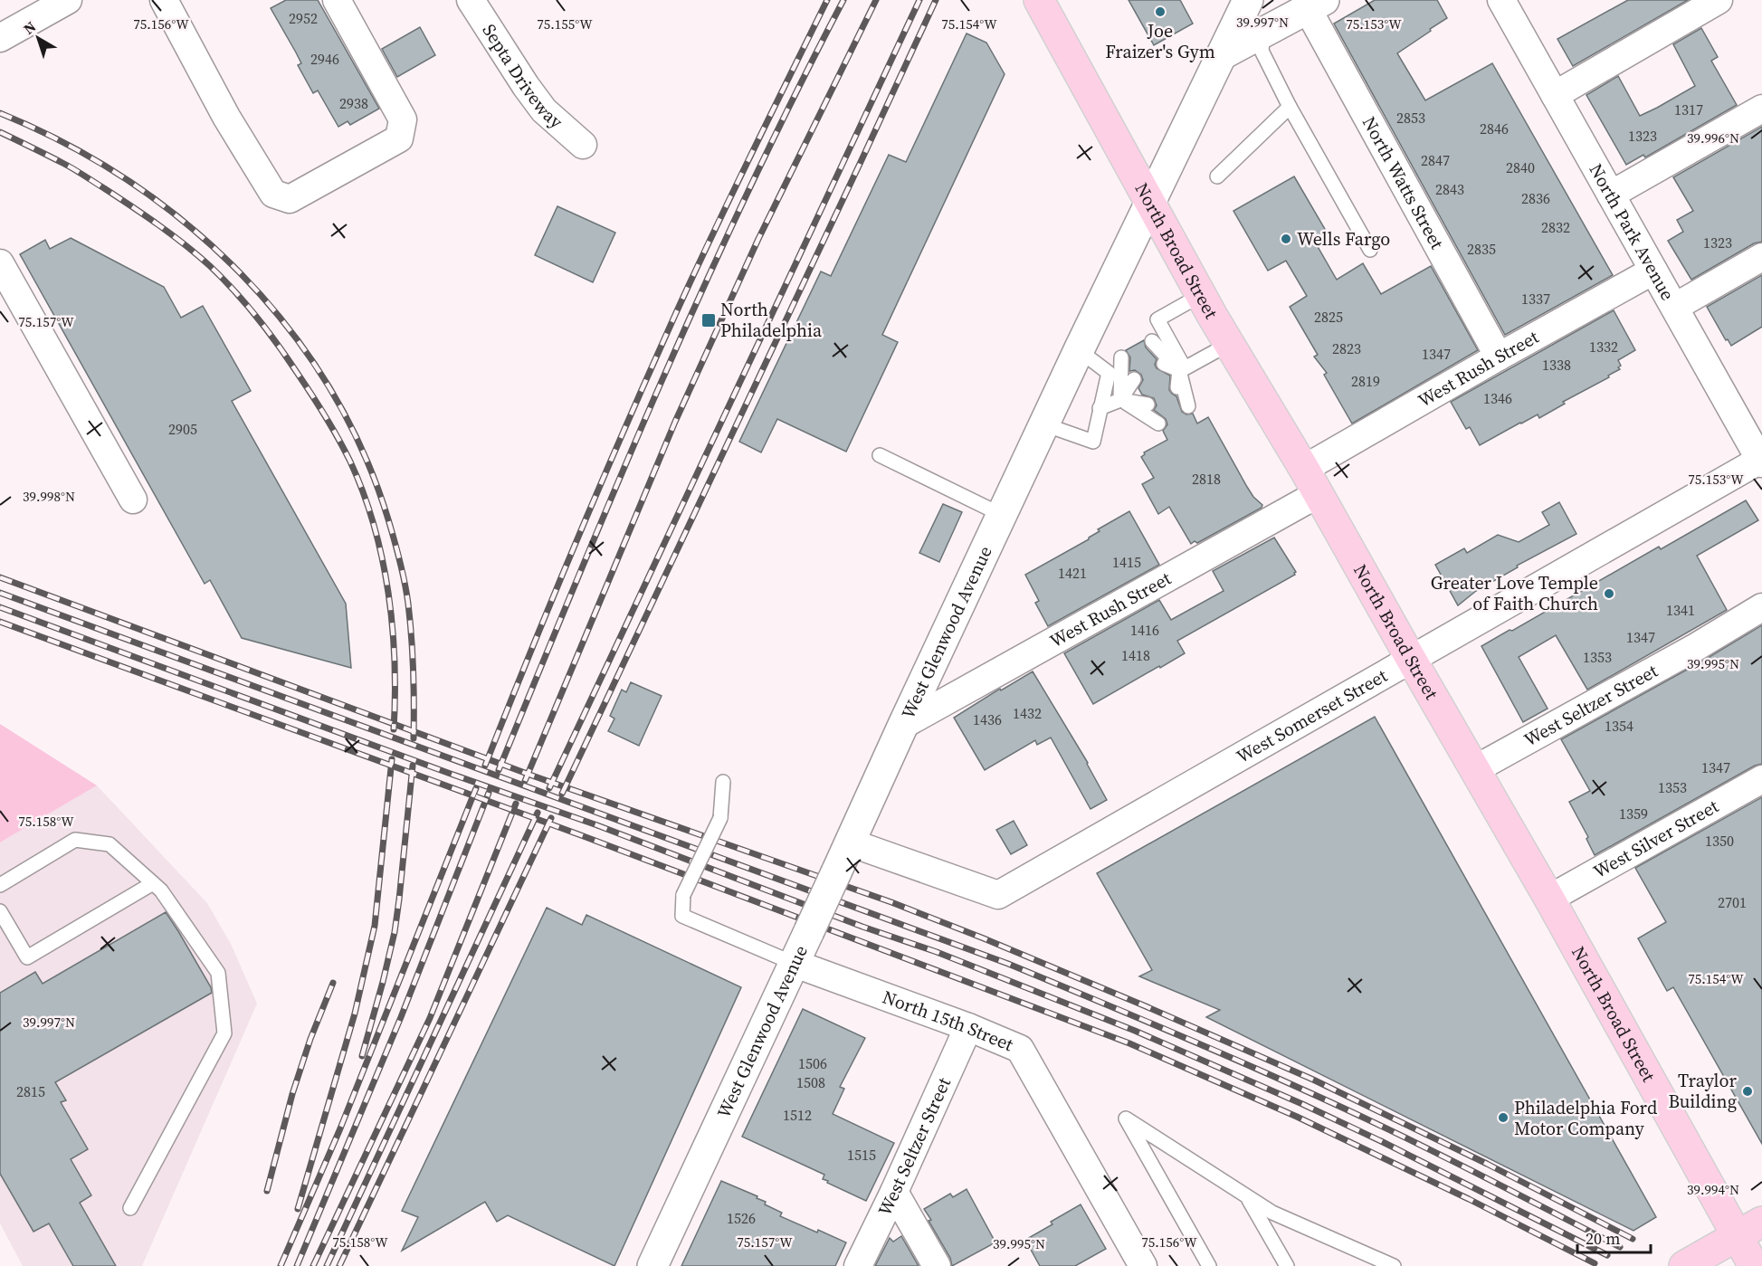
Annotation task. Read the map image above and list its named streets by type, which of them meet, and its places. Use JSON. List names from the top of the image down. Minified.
{"streets":{"main road":["North Broad Street","West Glenwood Avenue"],"street":["Septa Driveway","North Watts Street","North Park Avenue","West Rush Street","West Seltzer Street","West Somerset Street","West Silver Street","North 15th Street"]},"crossings":[["North Watts Street","West Rush Street"],["North Park Avenue","West Rush Street"],["North Park Avenue","West Somerset Street"],["North Broad Street","West Rush Street"],["North Broad Street","West Glenwood Avenue"],["North Broad Street","West Seltzer Street"],["North Broad Street","West Somerset Street"],["North Broad Street","West Silver Street"],["West Rush Street","West Glenwood Avenue"],["West Glenwood Avenue","West Somerset Street"],["West Glenwood Avenue","North 15th Street"],["West Seltzer Street","North 15th Street"]],"places":{"other":["Joe Fraizer's Gym","Wells Fargo","Greater Love Temple of Faith Church","Traylor Building","Philadelphia Ford Motor Company"],"transit":["North Philadelphia"]},"house_numbers":["2952","2946","2938","1317","2853","2846","1323","2847","2840","2843","2836","2832","1323","2835","1337","2825","1332","2823","1347","1338","2819","1346","2905","2818","1415","1421","1341","1416","1347","1418","1353","1432","1436","1354","1347","1353","1359","1350","2701","1506","1508","2815","1512","1515","1526"],"scale_bar":"20 m","north":"top left","coordinates":["39.997°N","75.156°W","75.155°W","75.154°W","75.153°W","39.996°N","75.157°W","39.998°N","39.995°N","75.158°W","39.994°N"]}
